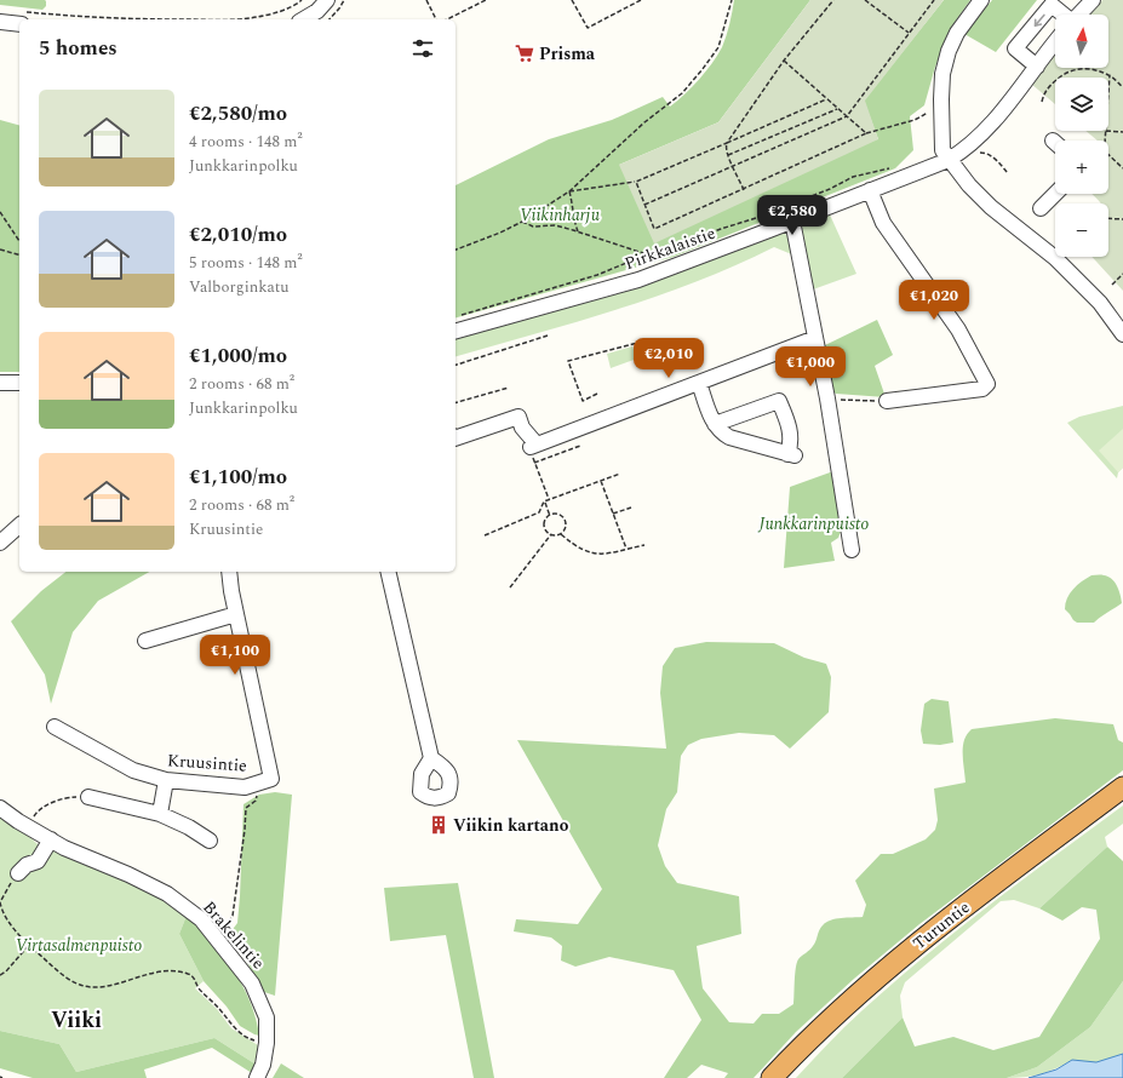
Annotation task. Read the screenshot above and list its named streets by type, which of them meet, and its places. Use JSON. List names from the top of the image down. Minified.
{"streets":{"highway":["Turuntie"],"street":["Pirkkalaistie","Kruusintie","Brakelintie"]},"districts":["Viiki"],"parks":["Viikinharju","Junkkarinpuisto","Virtasalmenpuisto"],"places":{"supermarket":["Prisma"],"building":["Viikin kartano"]},"north":"top","page":{"map_buttons":["+","−"],"heading":"5 homes","list":[{"name":"€2,580/mo","note":"4 rooms · 148 m² · Junkkarinpolku"},{"name":"€2,010/mo","note":"5 rooms · 148 m² · Valborginkatu"},{"name":"€1,000/mo","note":"2 rooms · 68 m² · Junkkarinpolku"},{"name":"€1,100/mo","note":"2 rooms · 68 m² · Kruusintie"}],"price":["€2,580","€1,020","€2,010","€1,000","€1,100"]}}
